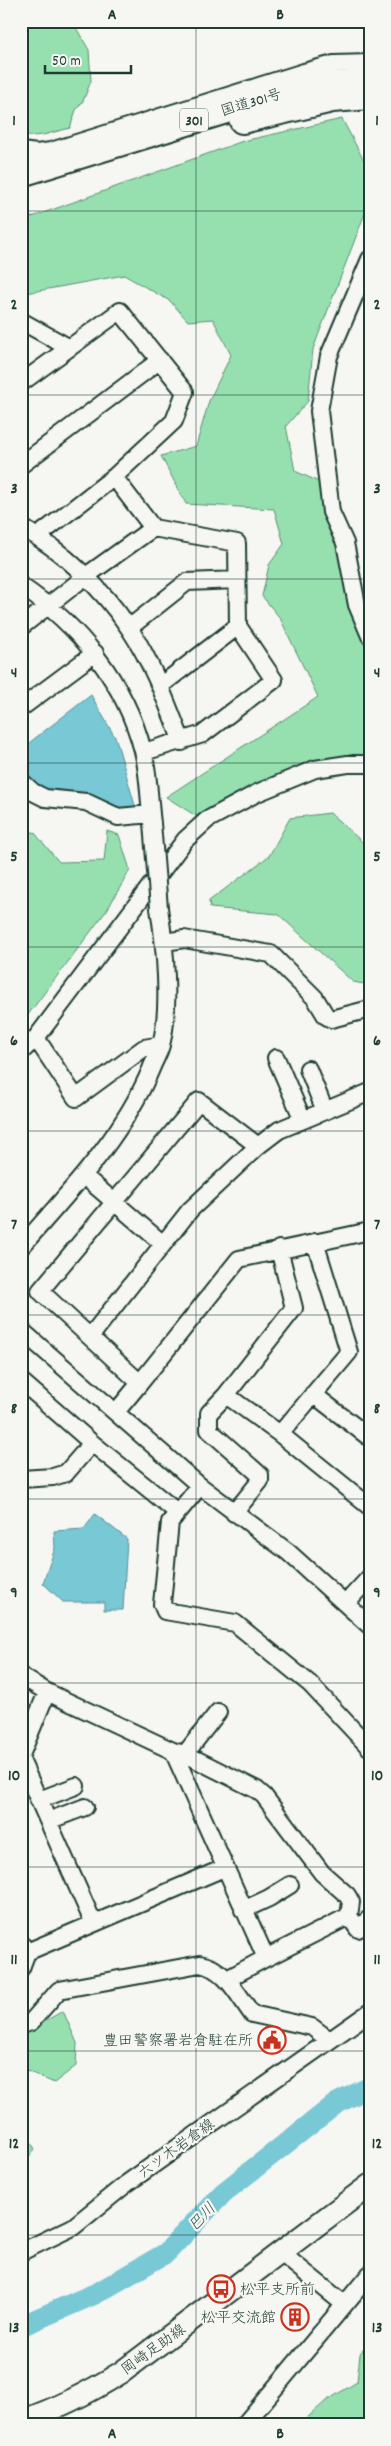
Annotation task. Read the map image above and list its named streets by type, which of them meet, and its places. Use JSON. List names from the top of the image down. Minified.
{"streets":{"highway":["国道301号","301"],"main road":["岡崎足助線"],"street":["六ツ木岩倉線"]},"water":["巴川"],"places":{"public building":["豊田警察署岩倉駐在所"],"bus stop":["松平支所前"],"building":["松平交流館"]},"scale_bar":"50 m","grid":{"columns":["A","B"],"rows":["1","2","3","4","5","6","7","8","9","10","11","12","13"]}}
